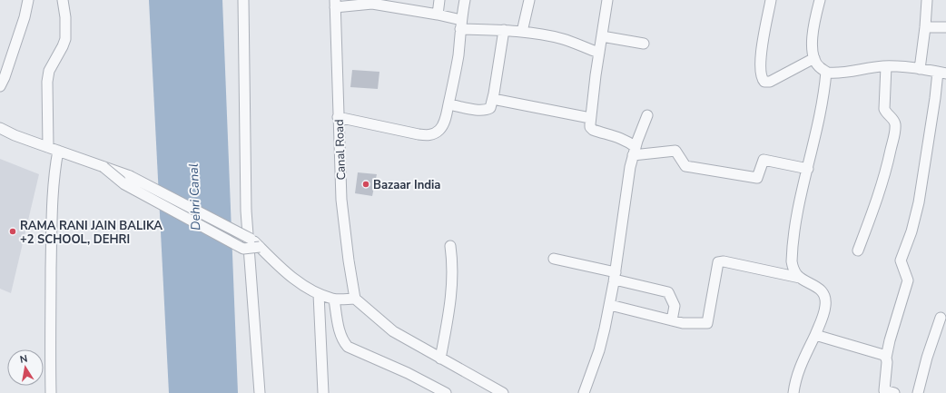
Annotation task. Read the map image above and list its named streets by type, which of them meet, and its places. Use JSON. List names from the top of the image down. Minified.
{"streets":{"street":["Canal Road"]},"water":["Dehri Canal"],"places":["Bazaar India","RAMA RANI JAIN BALIKA +2 SCHOOL, DEHRI"],"north":"top"}
